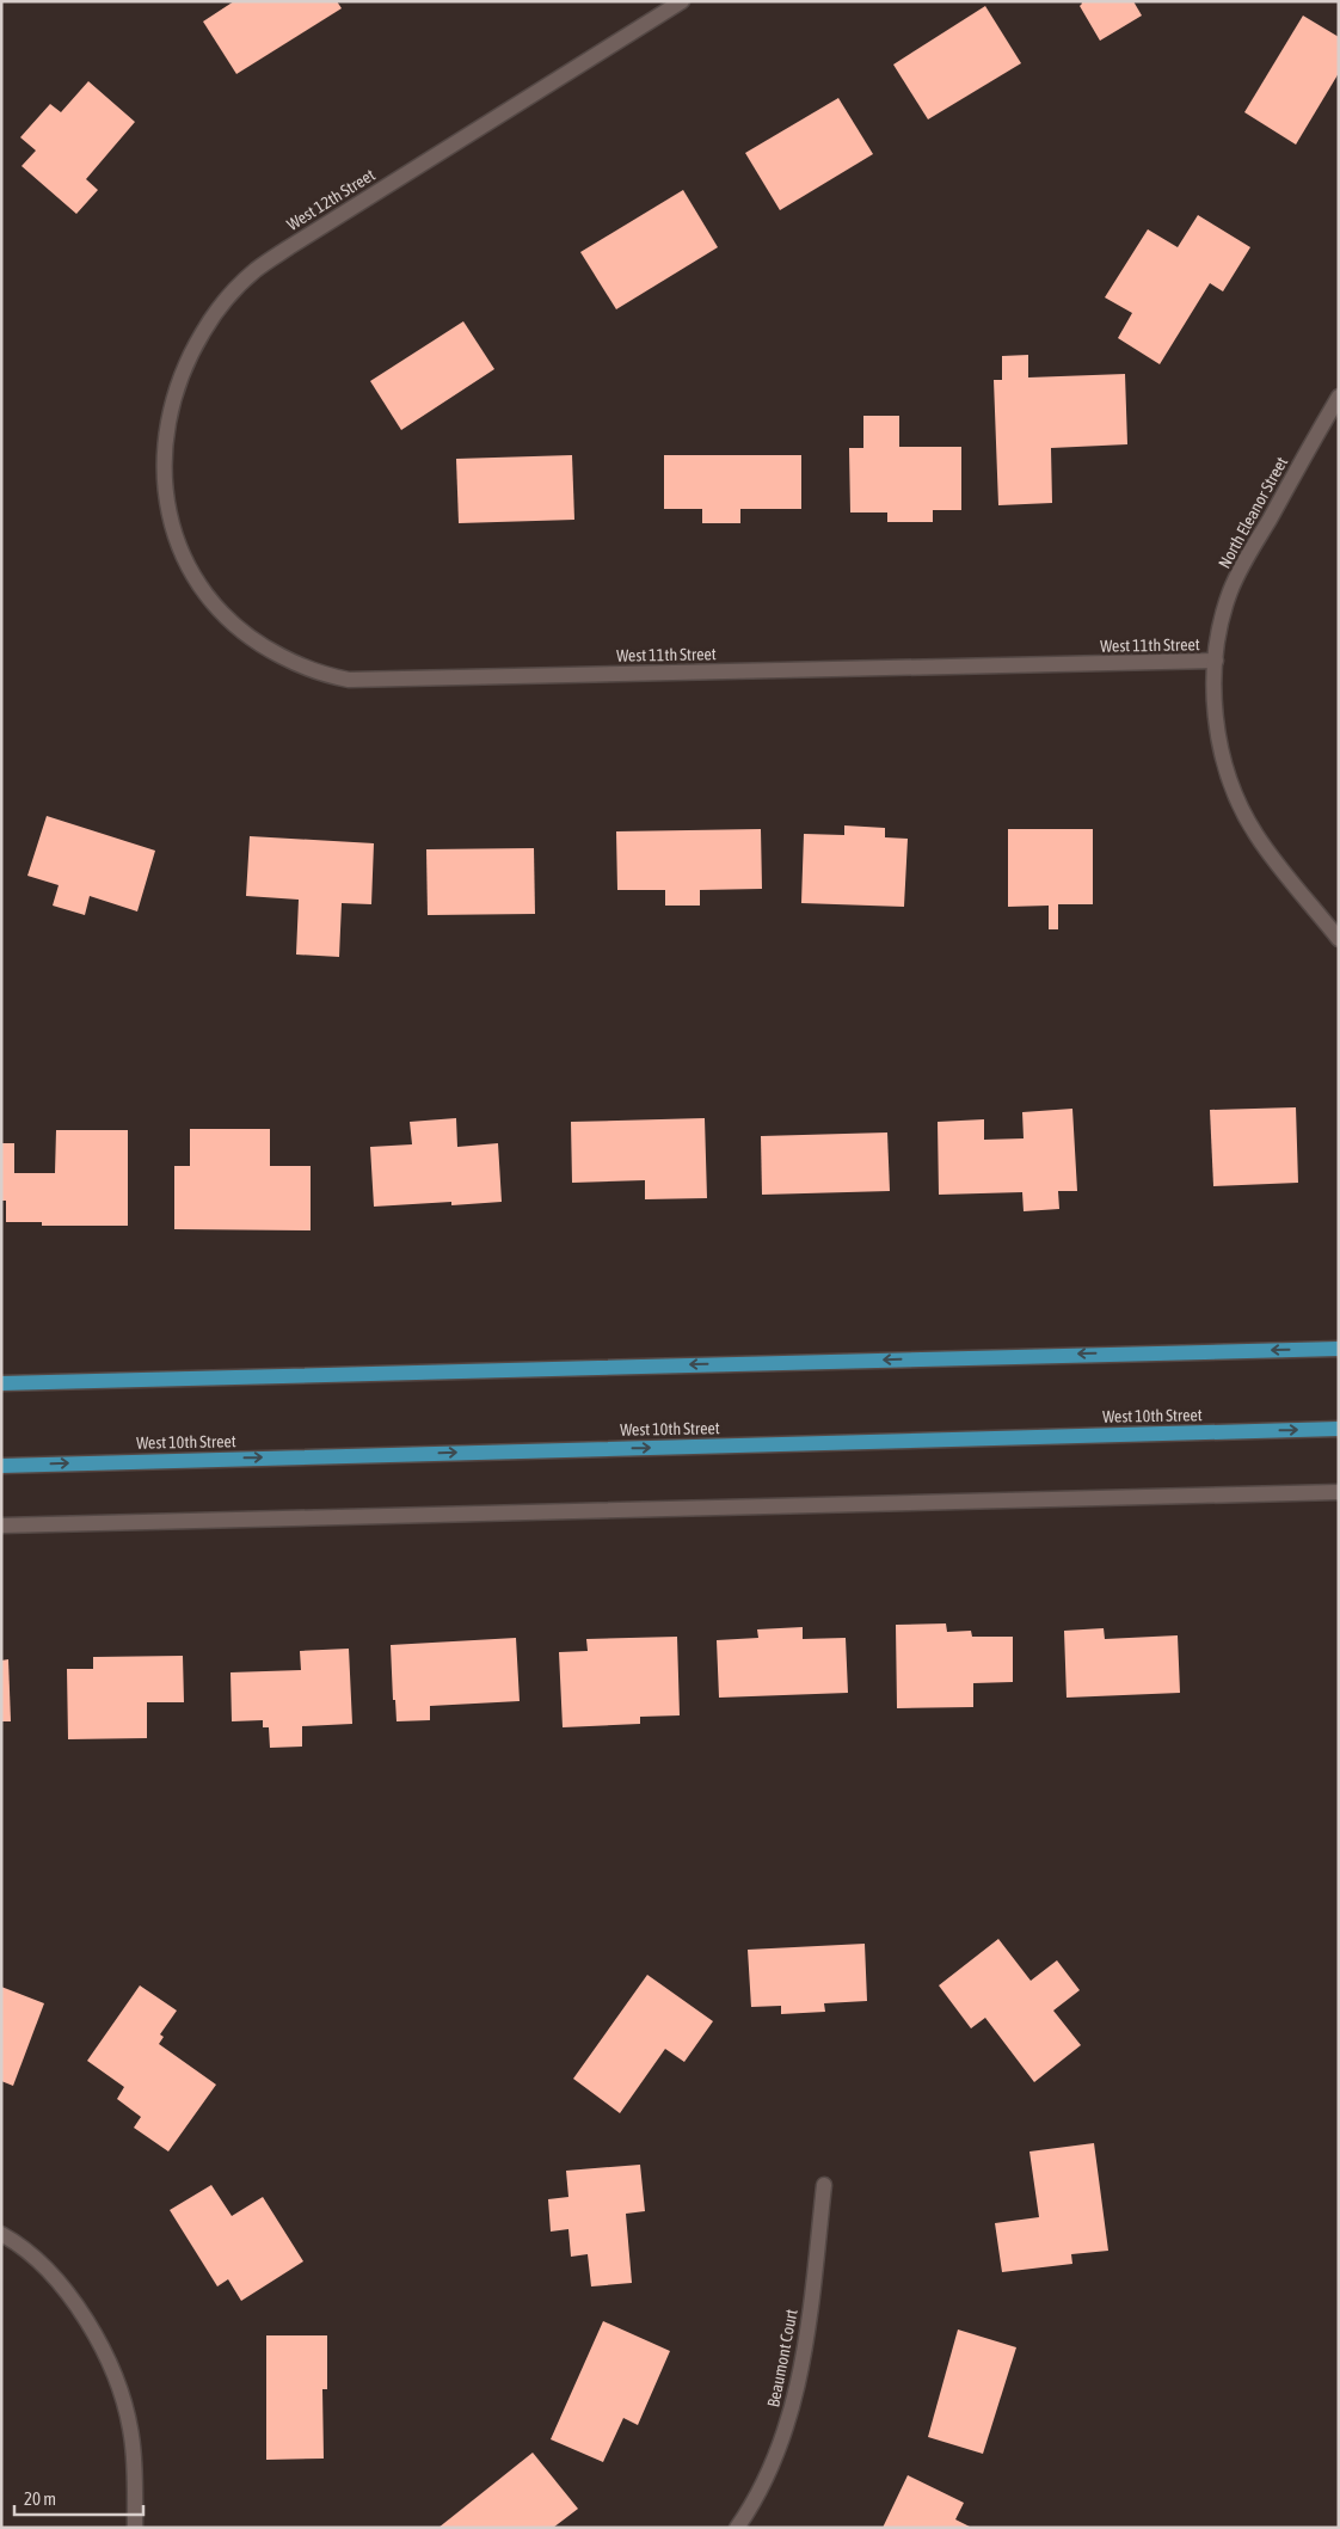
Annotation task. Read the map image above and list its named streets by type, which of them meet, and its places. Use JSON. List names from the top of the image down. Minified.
{"streets":{"main road":["West 10th Street"],"street":["West 12th Street","North Eleanor Street","West 11th Street","Beaumont Court"]},"crossings":[["West 12th Street","West 11th Street"],["North Eleanor Street","West 11th Street"]],"scale_bar":"20 m"}
